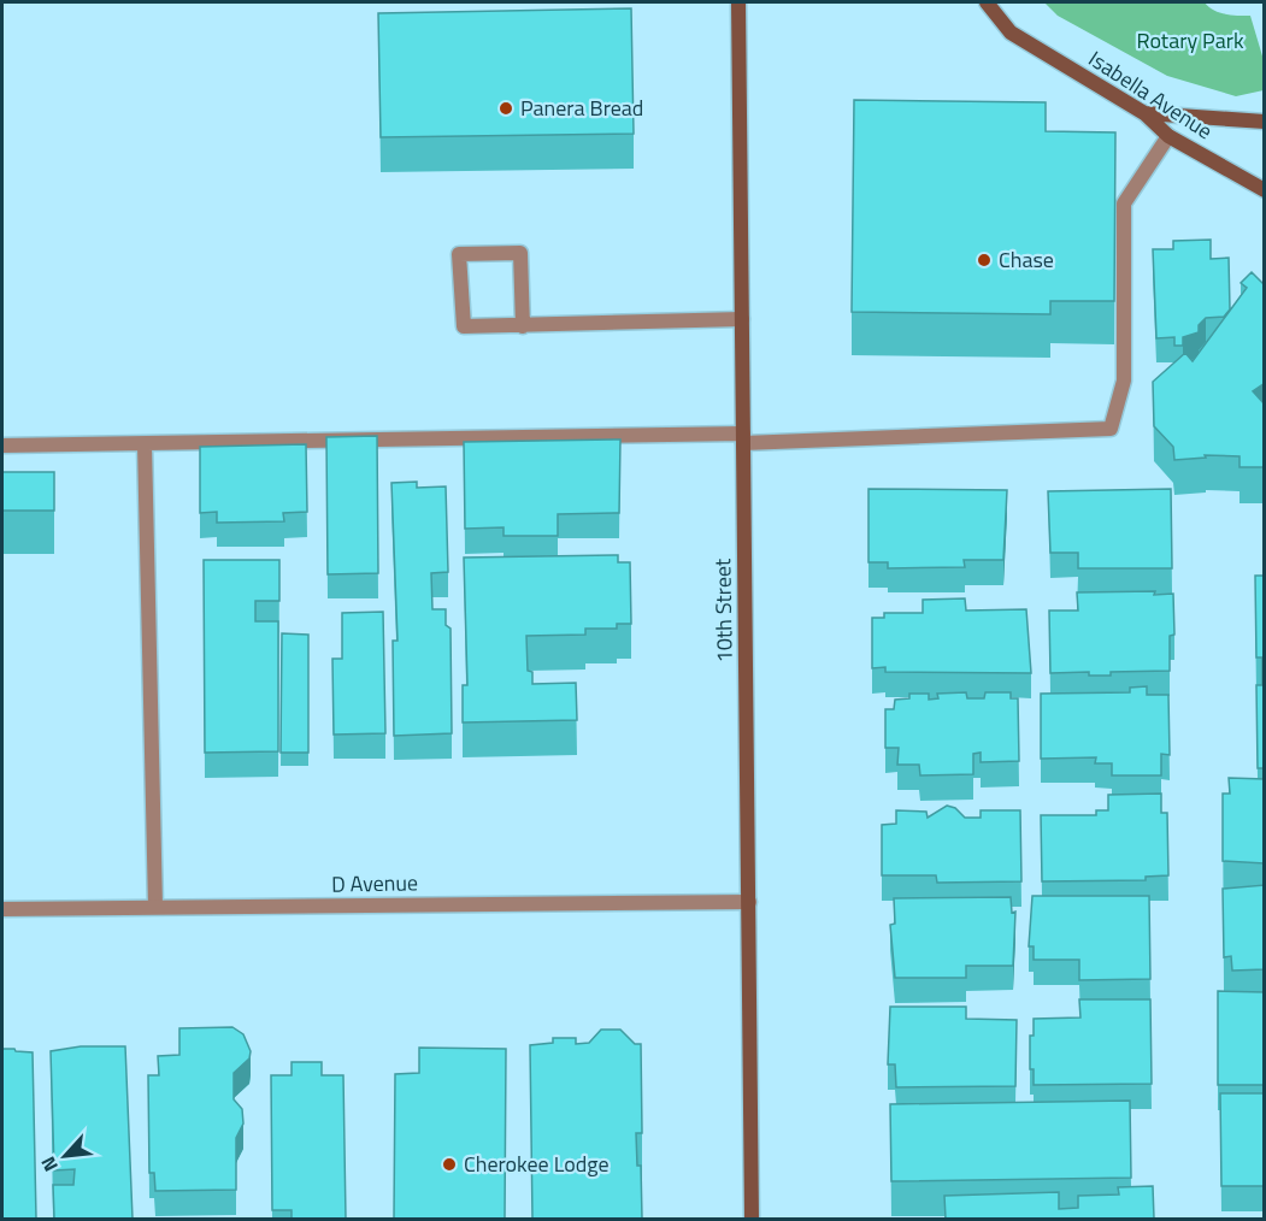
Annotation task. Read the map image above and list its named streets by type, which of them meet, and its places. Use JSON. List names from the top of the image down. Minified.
{"streets":{"street":["Isabella Avenue","10th Street","D Avenue"]},"crossings":[["10th Street","D Avenue"]],"parks":["Rotary Park"],"places":["Panera Bread","Chase","Cherokee Lodge"],"north":"bottom left"}
